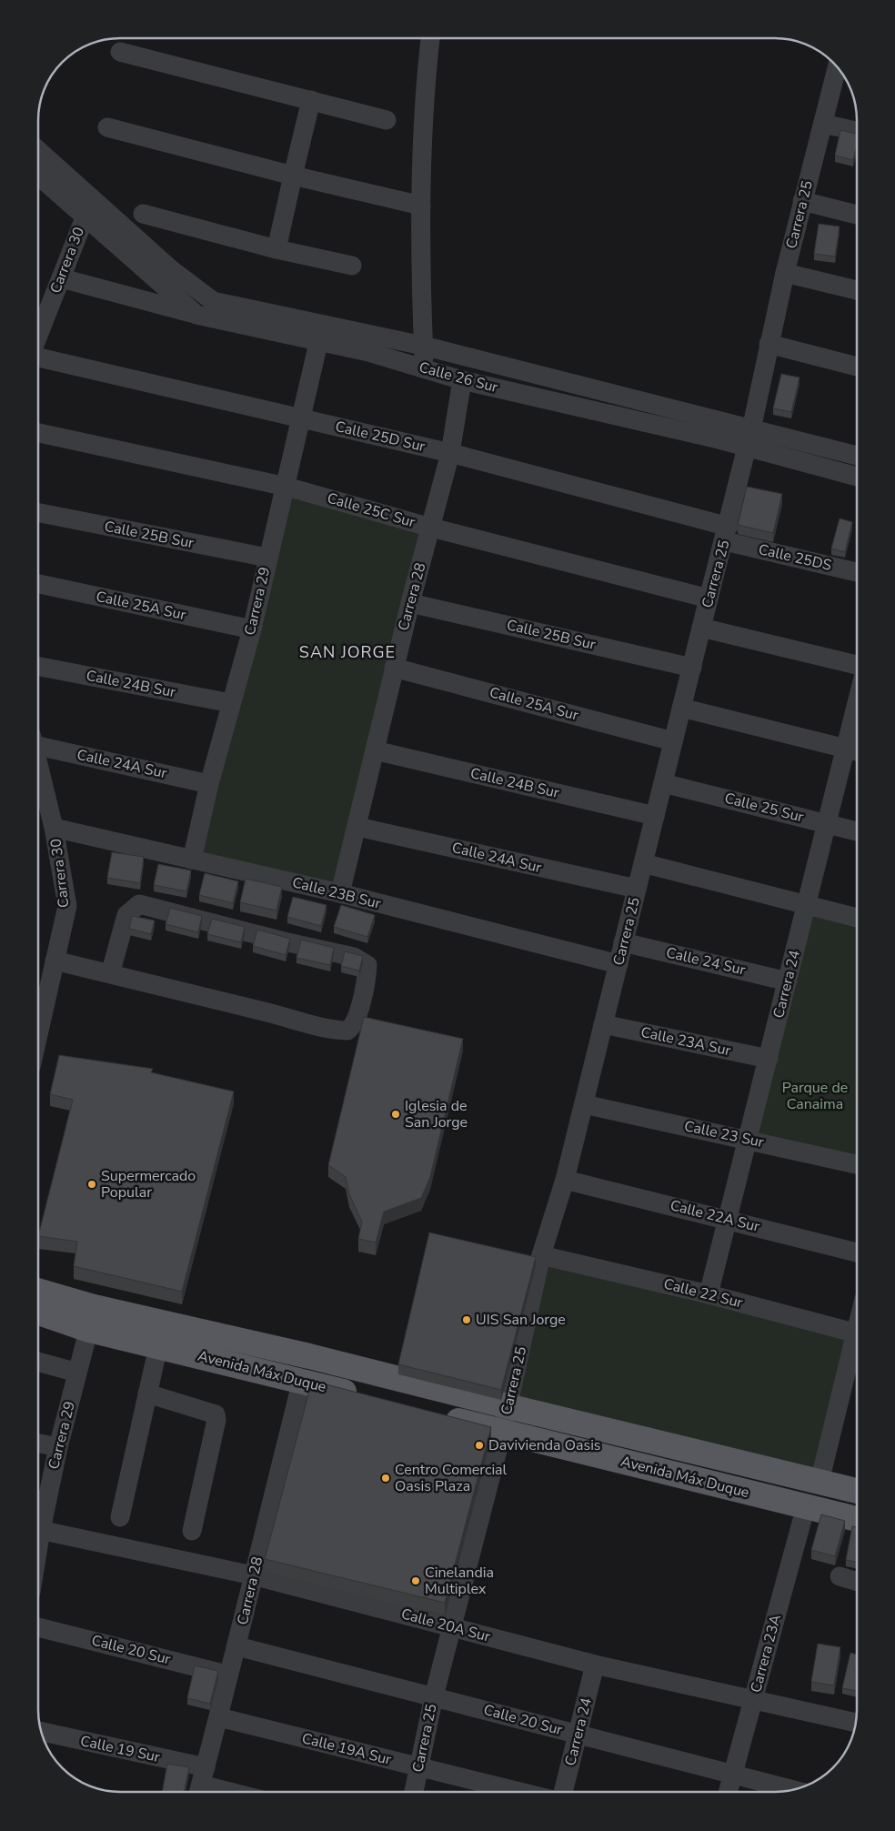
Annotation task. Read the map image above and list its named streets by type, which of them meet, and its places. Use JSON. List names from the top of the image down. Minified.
{"streets":{"main road":["Avenida Máx Duque"],"street":["Carrera 25","Carrera 30","Calle 26 Sur","Calle 25D Sur","Calle 25C Sur","Calle 25B Sur","Calle 25DS","Carrera 28","Carrera 29","Calle 25A Sur","Calle 24B Sur","Calle 24A Sur","Calle 25 Sur","Calle 23B Sur","Calle 24 Sur","Carrera 24","Calle 23A Sur","Calle 23 Sur","Calle 22A Sur","Calle 22 Sur","Calle 20A Sur","Calle 20 Sur","Carrera 23A","Calle 19 Sur","Calle 19A Sur"]},"crossings":[["Carrera 25","Calle 26 Sur"],["Carrera 25","Calle 25D Sur"],["Carrera 25","Calle 25C Sur"],["Carrera 25","Calle 25B Sur"],["Carrera 25","Calle 25DS"],["Carrera 25","Calle 25A Sur"],["Carrera 25","Calle 24B Sur"],["Carrera 25","Calle 24A Sur"],["Carrera 25","Calle 25 Sur"],["Carrera 25","Calle 23B Sur"],["Carrera 25","Calle 24 Sur"],["Carrera 25","Calle 23A Sur"],["Carrera 25","Calle 23 Sur"],["Carrera 25","Calle 22A Sur"],["Carrera 25","Calle 22 Sur"],["Carrera 25","Avenida Máx Duque"],["Carrera 25","Calle 20A Sur"],["Carrera 25","Calle 20 Sur"],["Carrera 25","Calle 19A Sur"],["Carrera 30","Calle 26 Sur"],["Carrera 30","Calle 23B Sur"],["Calle 26 Sur","Carrera 28"],["Calle 26 Sur","Carrera 29"],["Calle 25D Sur","Calle 25DS"],["Calle 25D Sur","Carrera 28"],["Calle 25D Sur","Carrera 29"],["Calle 25C Sur","Carrera 28"],["Calle 25C Sur","Carrera 29"],["Calle 25B Sur","Carrera 28"],["Calle 25B Sur","Carrera 29"],["Carrera 28","Calle 25A Sur"],["Carrera 28","Calle 24B Sur"],["Carrera 28","Calle 24A Sur"],["Carrera 28","Calle 23B Sur"],["Carrera 28","Avenida Máx Duque"],["Carrera 28","Calle 20A Sur"],["Carrera 28","Calle 20 Sur"],["Carrera 28","Calle 19 Sur"],["Carrera 28","Calle 19A Sur"],["Carrera 29","Calle 25A Sur"],["Carrera 29","Calle 24B Sur"],["Carrera 29","Calle 24A Sur"],["Carrera 29","Calle 23B Sur"],["Carrera 29","Avenida Máx Duque"],["Calle 25 Sur","Carrera 24"],["Calle 24 Sur","Carrera 24"],["Carrera 24","Calle 23A Sur"],["Carrera 24","Calle 23 Sur"],["Carrera 24","Calle 22A Sur"],["Carrera 24","Calle 22 Sur"],["Carrera 24","Calle 20A Sur"],["Carrera 24","Calle 20 Sur"],["Avenida Máx Duque","Carrera 23A"],["Calle 20A Sur","Carrera 23A"],["Calle 20 Sur","Carrera 23A"]],"districts":["SAN JORGE"],"parks":["Parque de Canaima"],"places":["Iglesia de San Jorge","Supermercado Popular","UIS San Jorge","Davivienda Oasis","Centro Comercial Oasis Plaza","Cinelandia Multiplex"]}
